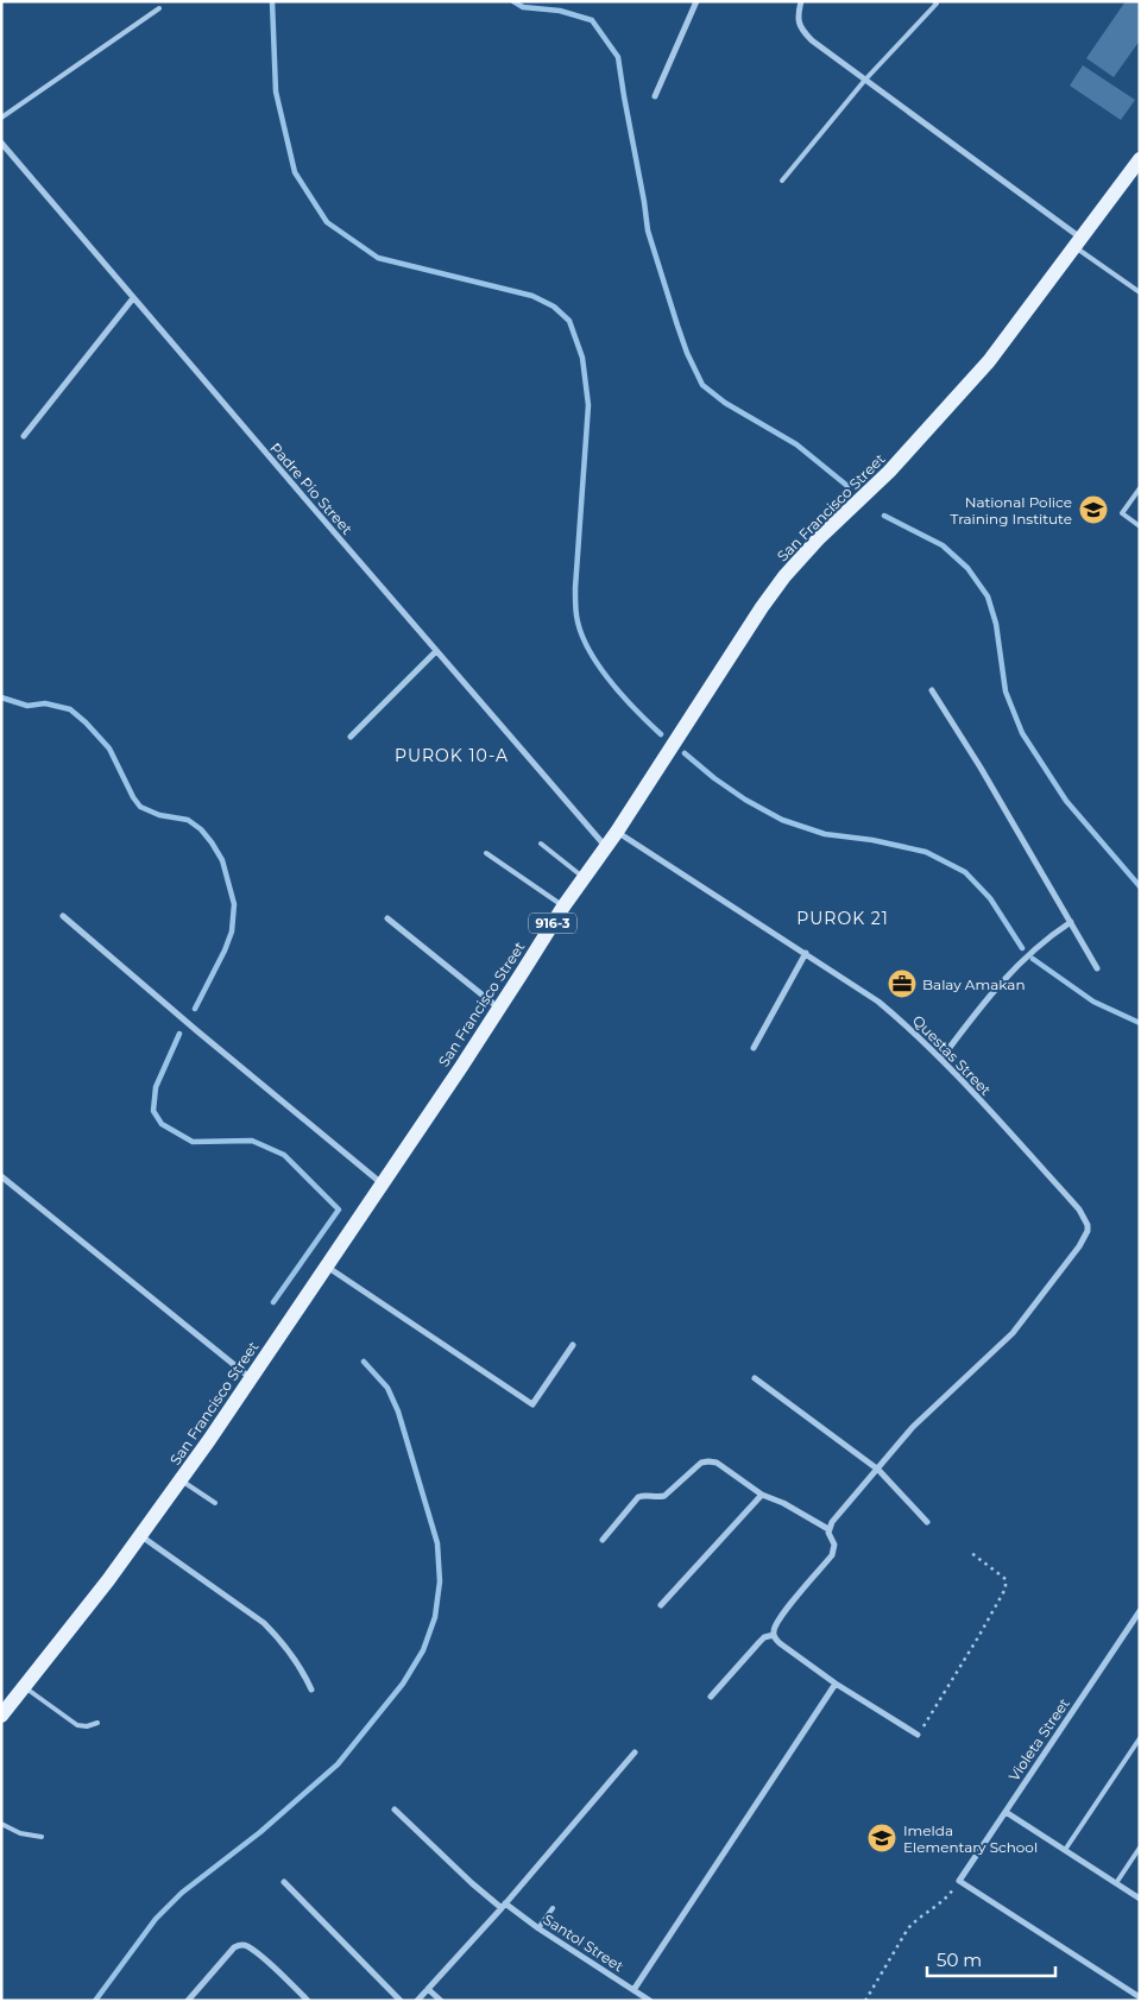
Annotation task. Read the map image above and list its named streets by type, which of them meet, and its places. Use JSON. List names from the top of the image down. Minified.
{"streets":{"main road":["San Francisco Street","916-3"],"street":["Padre Pio Street","Questas Street","Violeta Street","Santol Street"]},"crossings":[["Padre Pio Street","San Francisco Street"],["San Francisco Street","Questas Street"]],"districts":["PUROK 10-A","PUROK 21"],"places":{"school or university":["National Police Training Institute","Imelda Elementary School"],"office":["Balay Amakan"]},"scale_bar":"50 m"}
